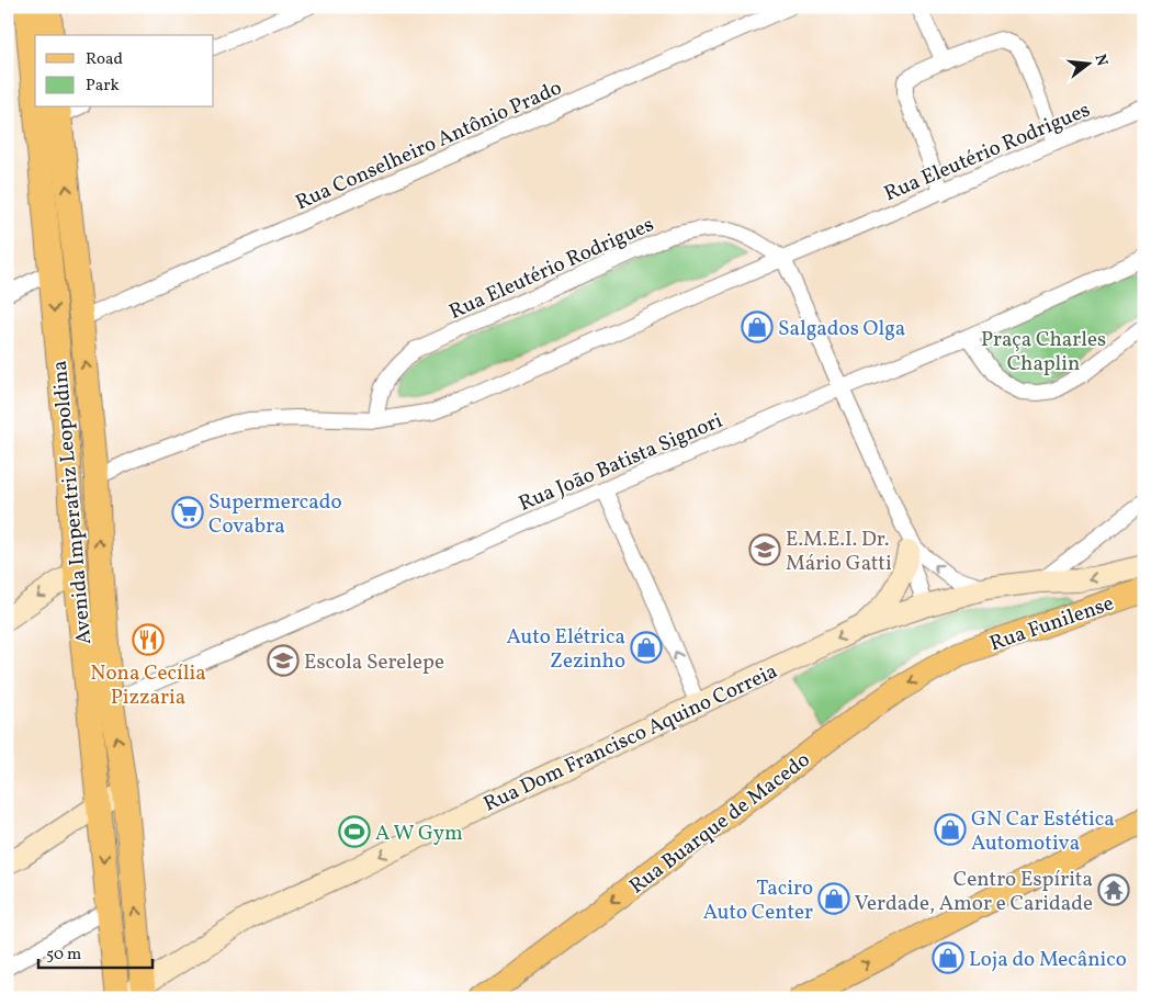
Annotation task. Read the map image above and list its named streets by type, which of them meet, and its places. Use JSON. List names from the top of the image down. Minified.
{"streets":{"main road":["Avenida Imperatriz Leopoldina","Rua Funilense","Rua Buarque de Macedo"],"street":["Rua Conselheiro Antônio Prado","Rua Eleutério Rodrigues","Rua João Batista Signori","Rua Dom Francisco Aquino Correia"]},"crossings":[["Rua Conselheiro Antônio Prado","Avenida Imperatriz Leopoldina"],["Rua Eleutério Rodrigues","Avenida Imperatriz Leopoldina"],["Rua João Batista Signori","Avenida Imperatriz Leopoldina"],["Avenida Imperatriz Leopoldina","Rua Dom Francisco Aquino Correia"],["Rua Funilense","Rua Buarque de Macedo"]],"one_way":["Rua Dom Francisco Aquino Correia","Rua Buarque de Macedo"],"parks":["Praça Charles Chaplin"],"places":{"shop":["Salgados Olga","Auto Elétrica Zezinho","GN Car Estética Automotiva","Taciro Auto Center","Loja do Mecânico"],"supermarket":["Supermercado Covabra"],"school or university":["E.M.E.I. Dr. Mário Gatti","Escola Serelepe"],"restaurant":["Nona Cecília Pizzaria"],"sports":["A W Gym"],"temple":["Centro Espírita Verdade, Amor e Caridade"]},"legend":["Road","Park"],"scale_bar":"50 m","north":"right"}
